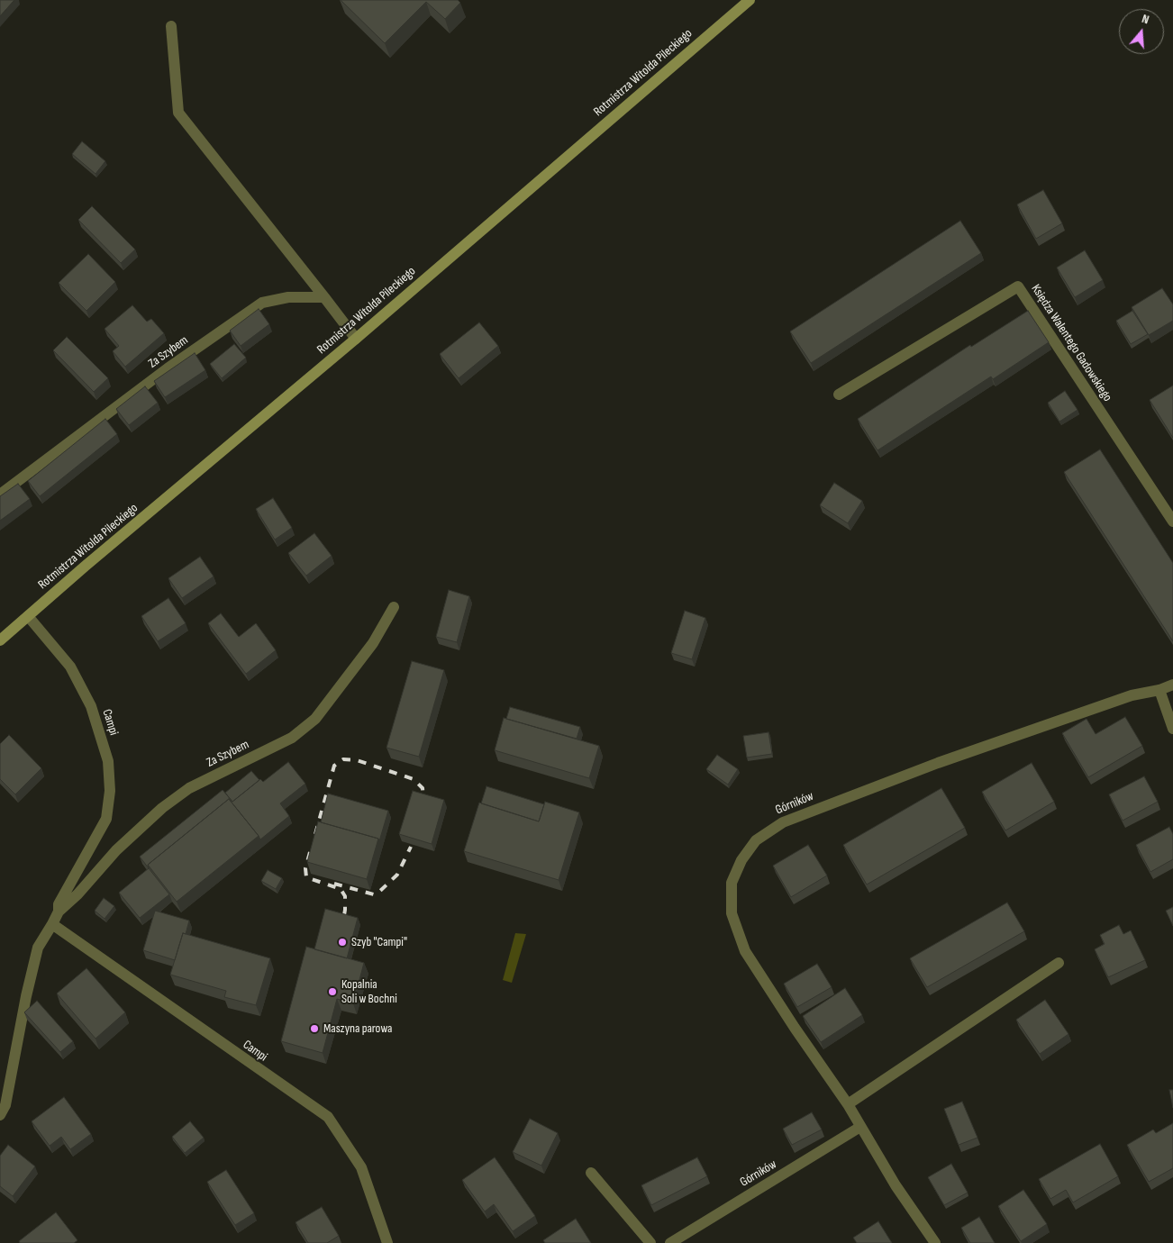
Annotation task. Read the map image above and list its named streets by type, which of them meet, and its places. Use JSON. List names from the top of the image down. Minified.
{"streets":{"main road":["Rotmistrza Witolda Pileckiego"],"street":["Księdza Walentego Gadowskiego","Za Szybem","Campi","Górników"]},"crossings":[["Rotmistrza Witolda Pileckiego","Campi"],["Za Szybem","Campi"]],"places":["Szyb \"Campi\"","Kopalnia Soli w Bochni","Maszyna parowa"],"north":"top"}
